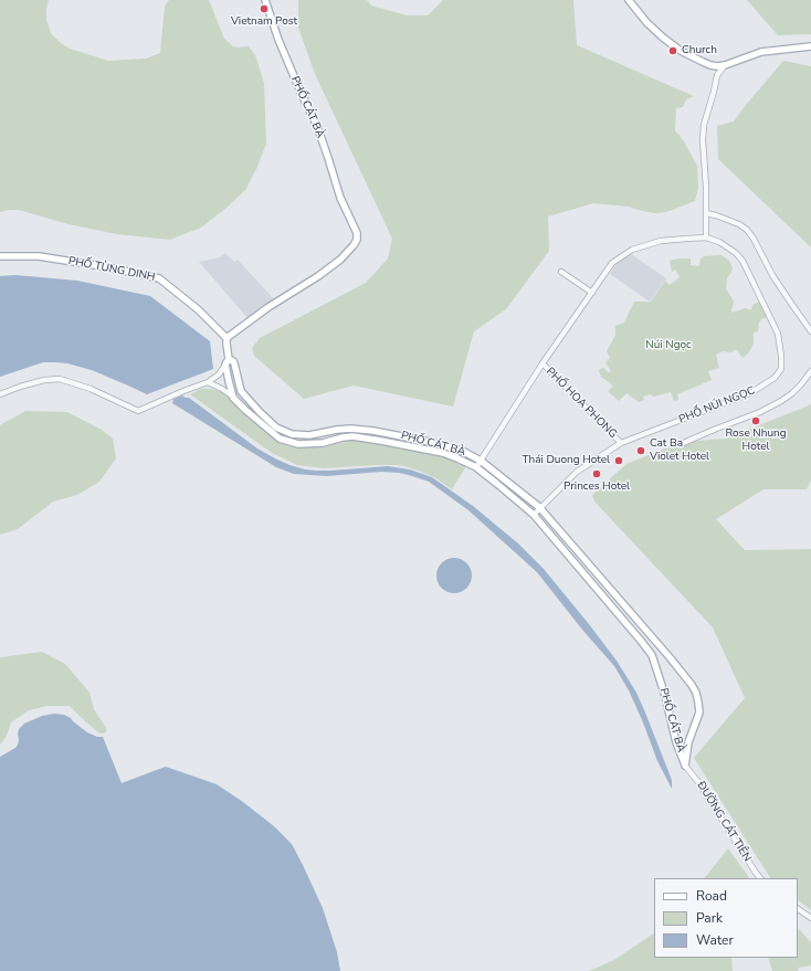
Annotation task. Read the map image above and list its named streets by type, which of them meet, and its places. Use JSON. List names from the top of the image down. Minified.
{"streets":{"main road":["PHỐ CÁT BÀ","PHỐ TÙNG DINH"],"street":["PHỐ HOA PHONG","PHỐ NÚI NGỌC","ĐƯỜNG CÁT TIÊN"]},"crossings":[["PHỐ CÁT BÀ","PHỐ TÙNG DINH"],["PHỐ CÁT BÀ","PHỐ NÚI NGỌC"],["PHỐ CÁT BÀ","ĐƯỜNG CÁT TIÊN"],["PHỐ HOA PHONG","PHỐ NÚI NGỌC"]],"parks":["Núi Ngọc"],"places":["Vietnam Post","Church","Rose Nhung Hotel","Cat Ba Violet Hotel","Thái Duong Hotel","Princes Hotel"],"legend":["Road","Park","Water"]}
